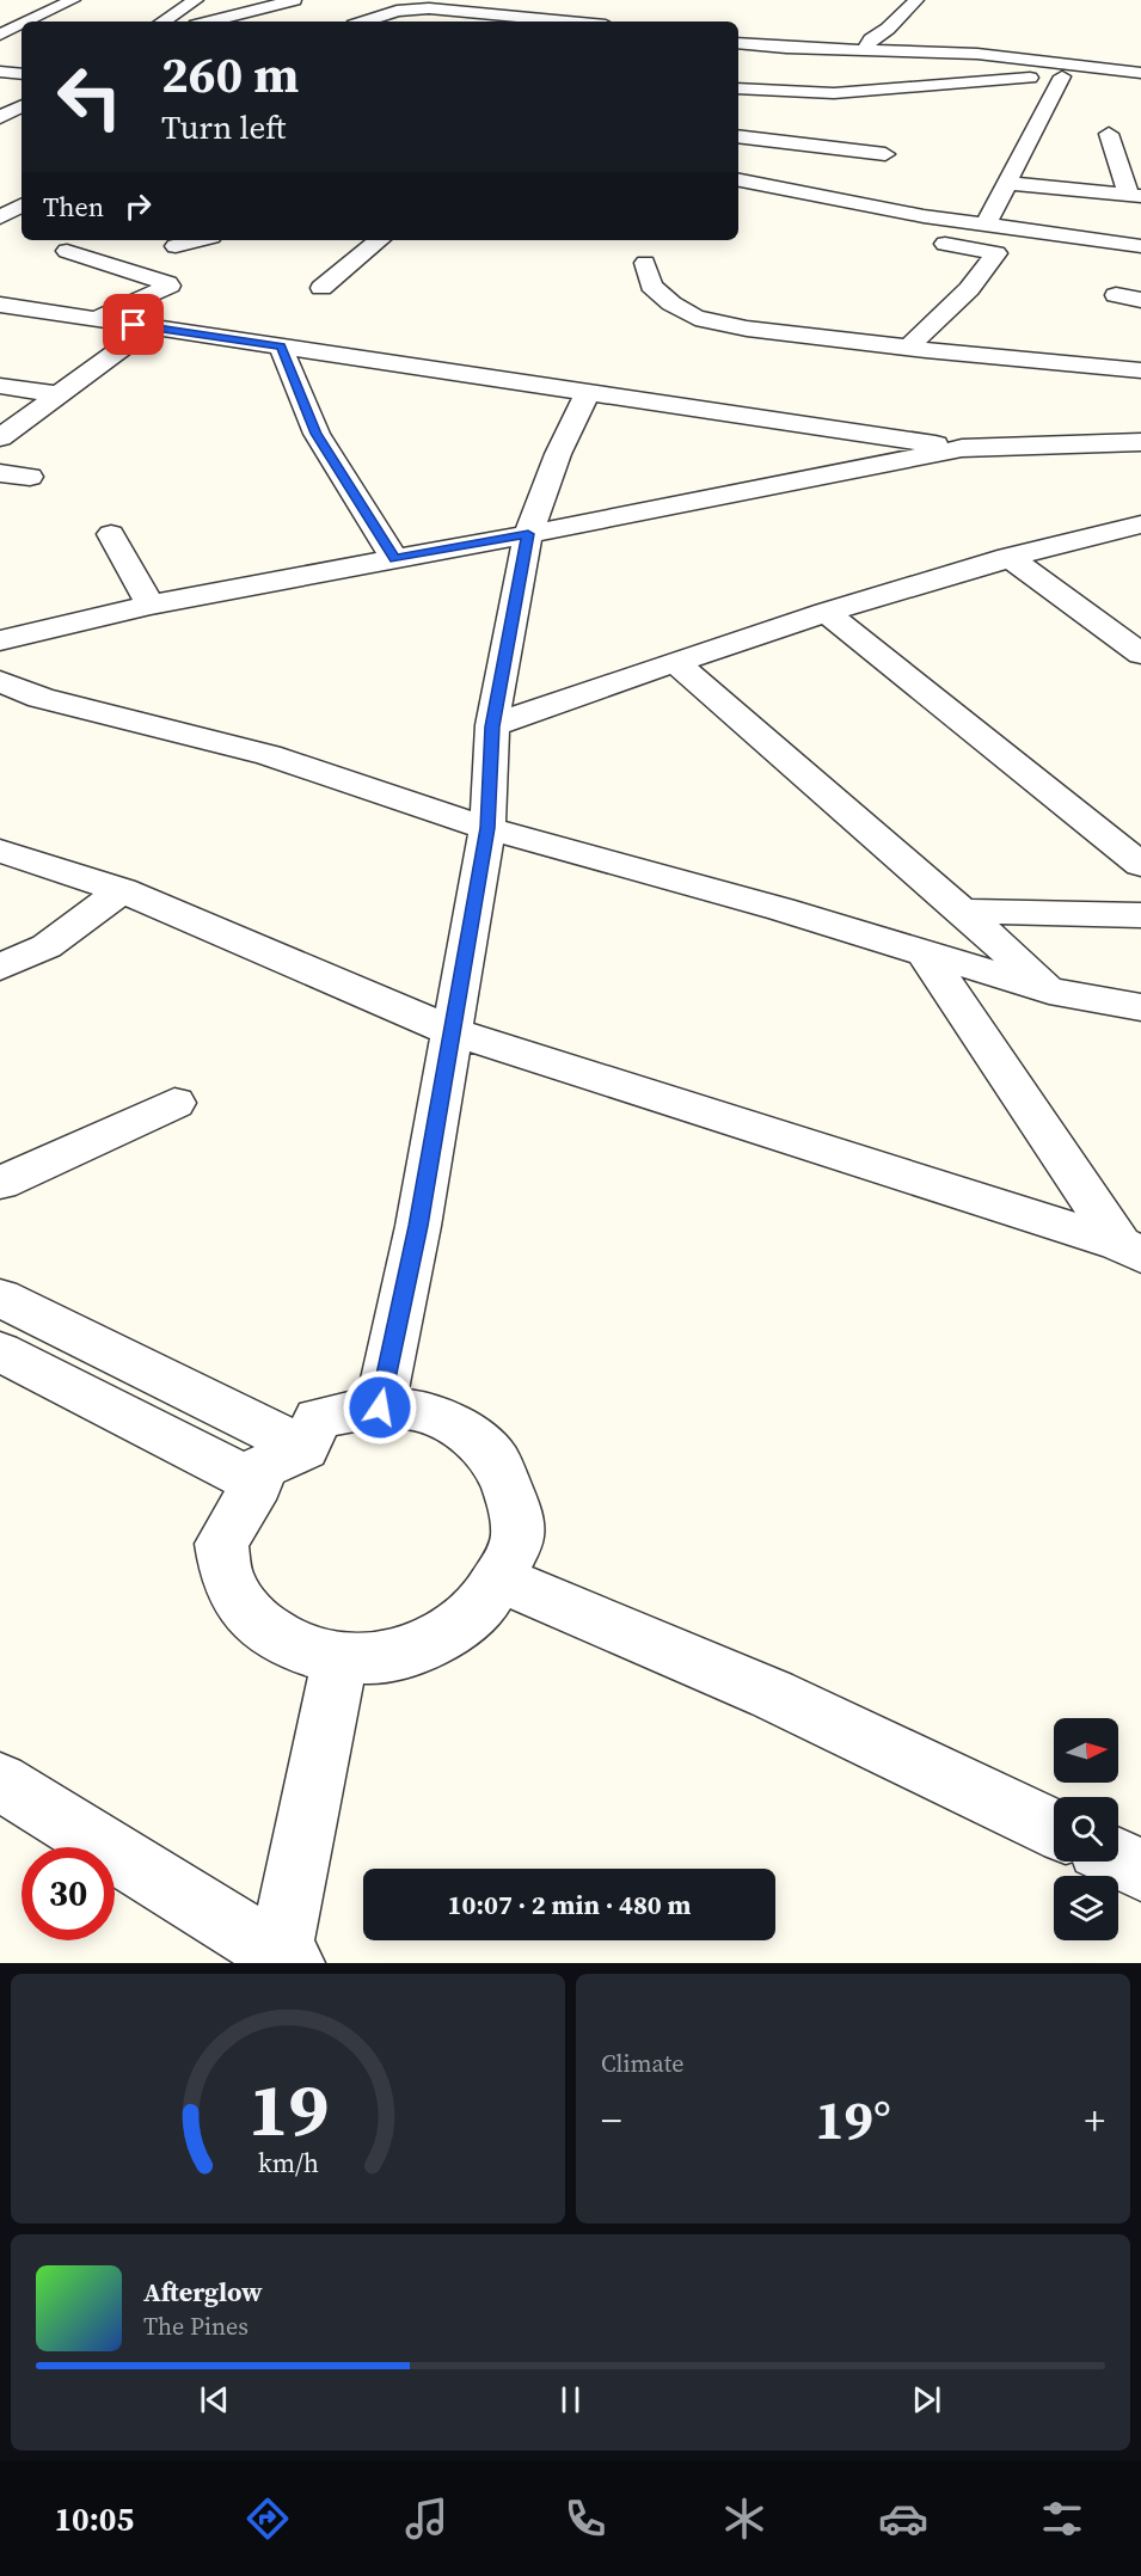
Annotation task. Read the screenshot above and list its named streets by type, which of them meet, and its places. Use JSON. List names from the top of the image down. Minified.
{"north":"right","page":{"turn":["260 m","Turn left"],"then":"Then","limit":"30","trip":"10:07 · 2 min · 480 m","tile":"Climate","heat":["−","19°","+"],"song":["Afterglow","The Pines"],"tabs":"10:05","gauge":["19","km/h"]}}
